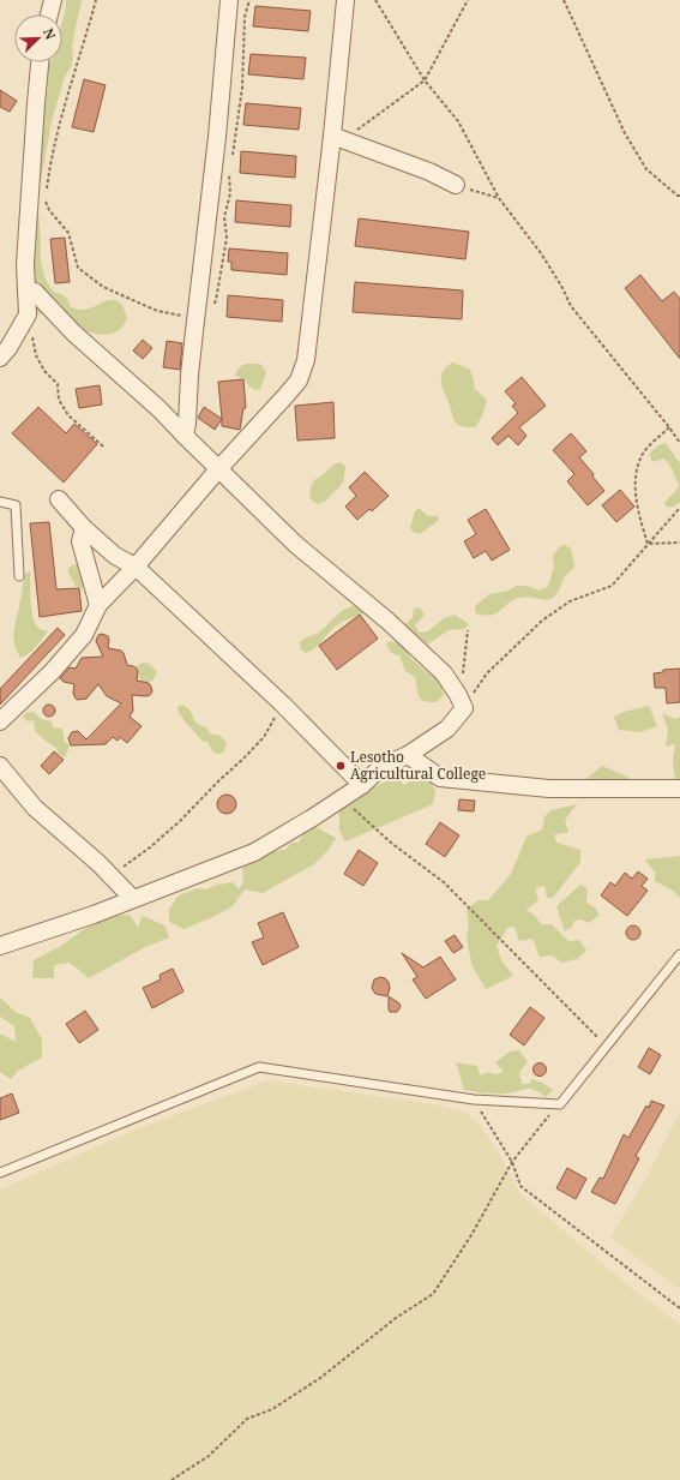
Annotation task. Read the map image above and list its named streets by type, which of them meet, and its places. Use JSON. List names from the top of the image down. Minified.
{"places":["Lesotho Agricultural College"],"north":"top right"}
